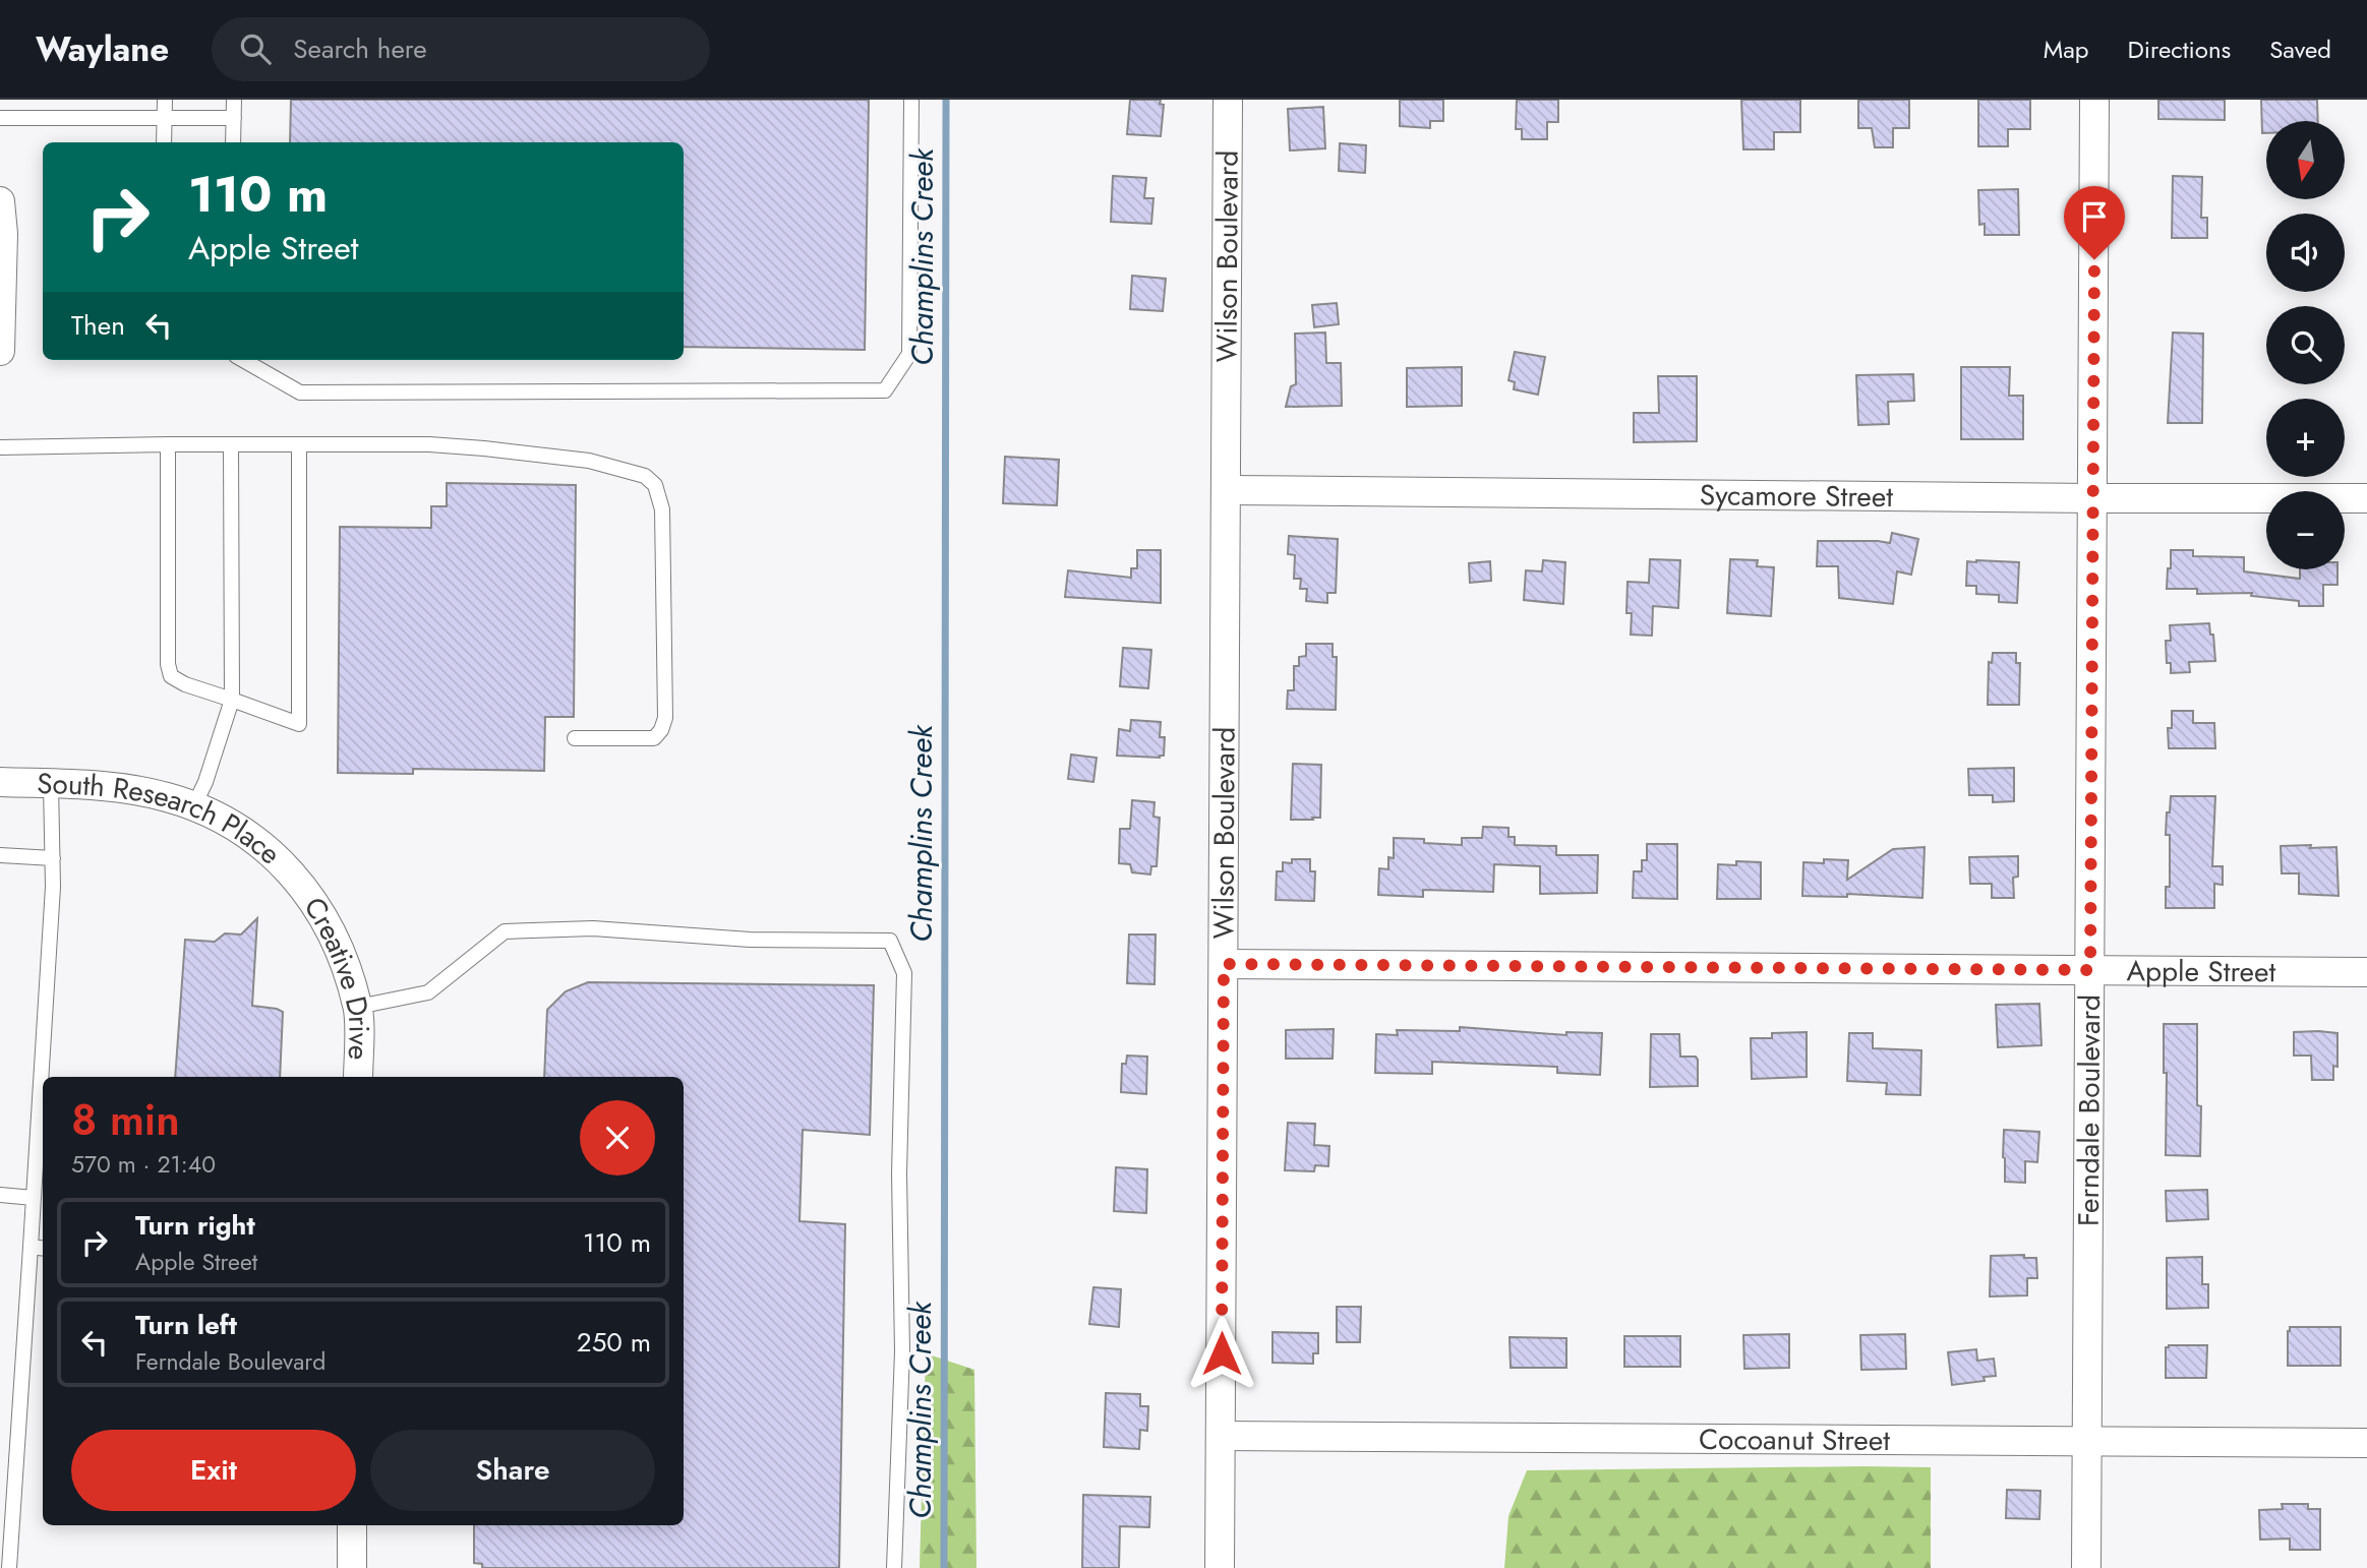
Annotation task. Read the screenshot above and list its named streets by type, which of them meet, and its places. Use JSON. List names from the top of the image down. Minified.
{"streets":{"street":["Wilson Boulevard","Sycamore Street","South Research Place","Apple Street","Creative Drive","Ferndale Boulevard","Cocoanut Street"]},"crossings":[["Wilson Boulevard","Sycamore Street"],["Wilson Boulevard","Apple Street"],["Wilson Boulevard","Cocoanut Street"],["Sycamore Street","Ferndale Boulevard"],["South Research Place","Creative Drive"],["Apple Street","Ferndale Boulevard"],["Ferndale Boulevard","Cocoanut Street"]],"water":["Champlins Creek"],"north":"bottom","page":{"header":"Waylane","search":"Search here","nav":["Map","Directions","Saved"],"map_buttons":["+","−"],"turn":["110 m","Apple Street"],"then":"Then","heading":["8 min","570 m · 21:40"],"list":[{"name":"Turn right","note":"Apple Street","value":"110 m"},{"name":"Turn left","note":"Ferndale Boulevard","value":"250 m"}],"buttons":["Exit","Share"]}}
